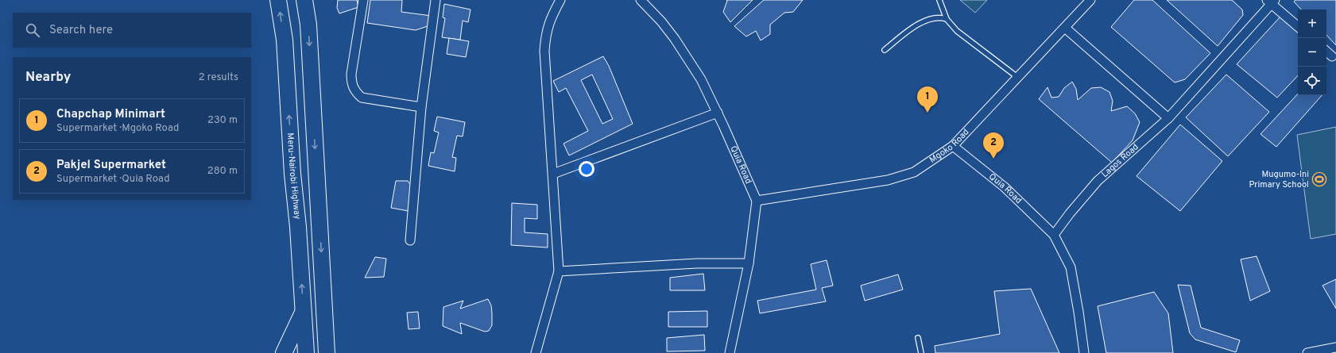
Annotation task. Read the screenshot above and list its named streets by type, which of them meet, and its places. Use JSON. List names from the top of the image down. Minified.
{"streets":{"highway":["Meru-Nairobi Highway"],"street":["Mgoko Road","Lagos Road","Quia Road"]},"crossings":[["Mgoko Road","Quia Road"],["Lagos Road","Quia Road"]],"places":{"sports":["Mugumo-Ini Primary School"]},"page":{"map_buttons":["+","−"],"search":"Search here","heading":["Nearby","2 results"],"pins":["1","2"],"list":[{"mark":"1","name":"Chapchap Minimart","note":"Supermarket · Mgoko Road","value":"230 m"},{"mark":"2","name":"Pakjel Supermarket","note":"Supermarket · Quia Road","value":"280 m"}]}}
